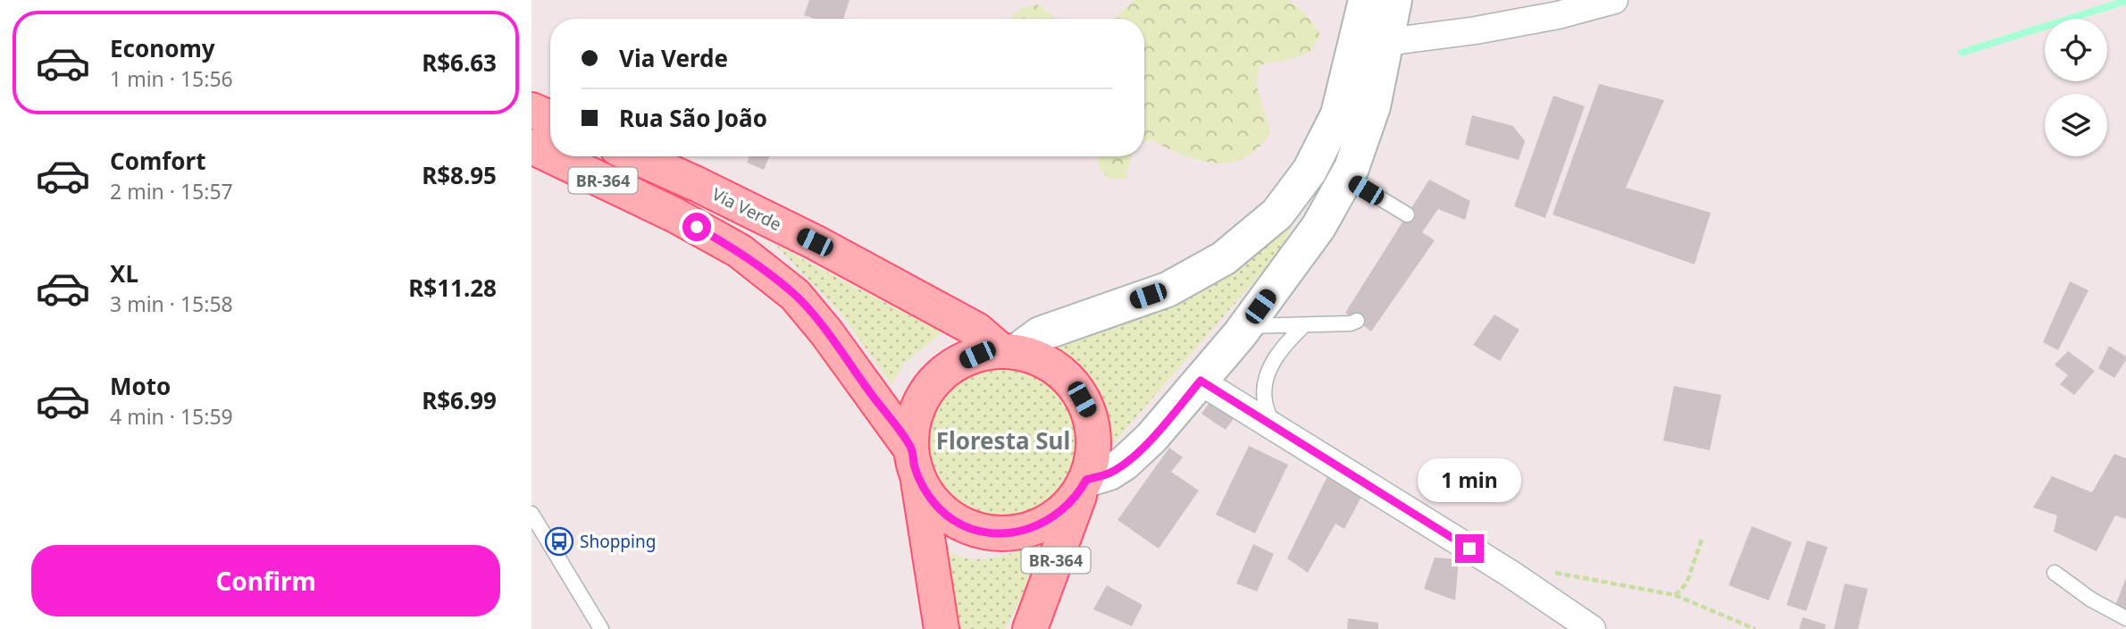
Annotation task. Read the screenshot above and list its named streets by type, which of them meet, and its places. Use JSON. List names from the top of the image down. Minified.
{"streets":{"main road":["BR-364","Via Verde"]},"crossings":[["BR-364","Via Verde"]],"districts":["Floresta Sul"],"places":{"bus stop":["Shopping"]},"page":{"list":[{"name":"Economy","note":"1 min · 15:56","value":"R$6.63"},{"name":"Comfort","note":"2 min · 15:57","value":"R$8.95"},{"name":"XL","note":"3 min · 15:58","value":"R$11.28"},{"name":"Moto","note":"4 min · 15:59","value":"R$6.99"}],"banner":["Via Verde","Rua São João"],"bubble":"1 min","buttons":"Confirm"}}
